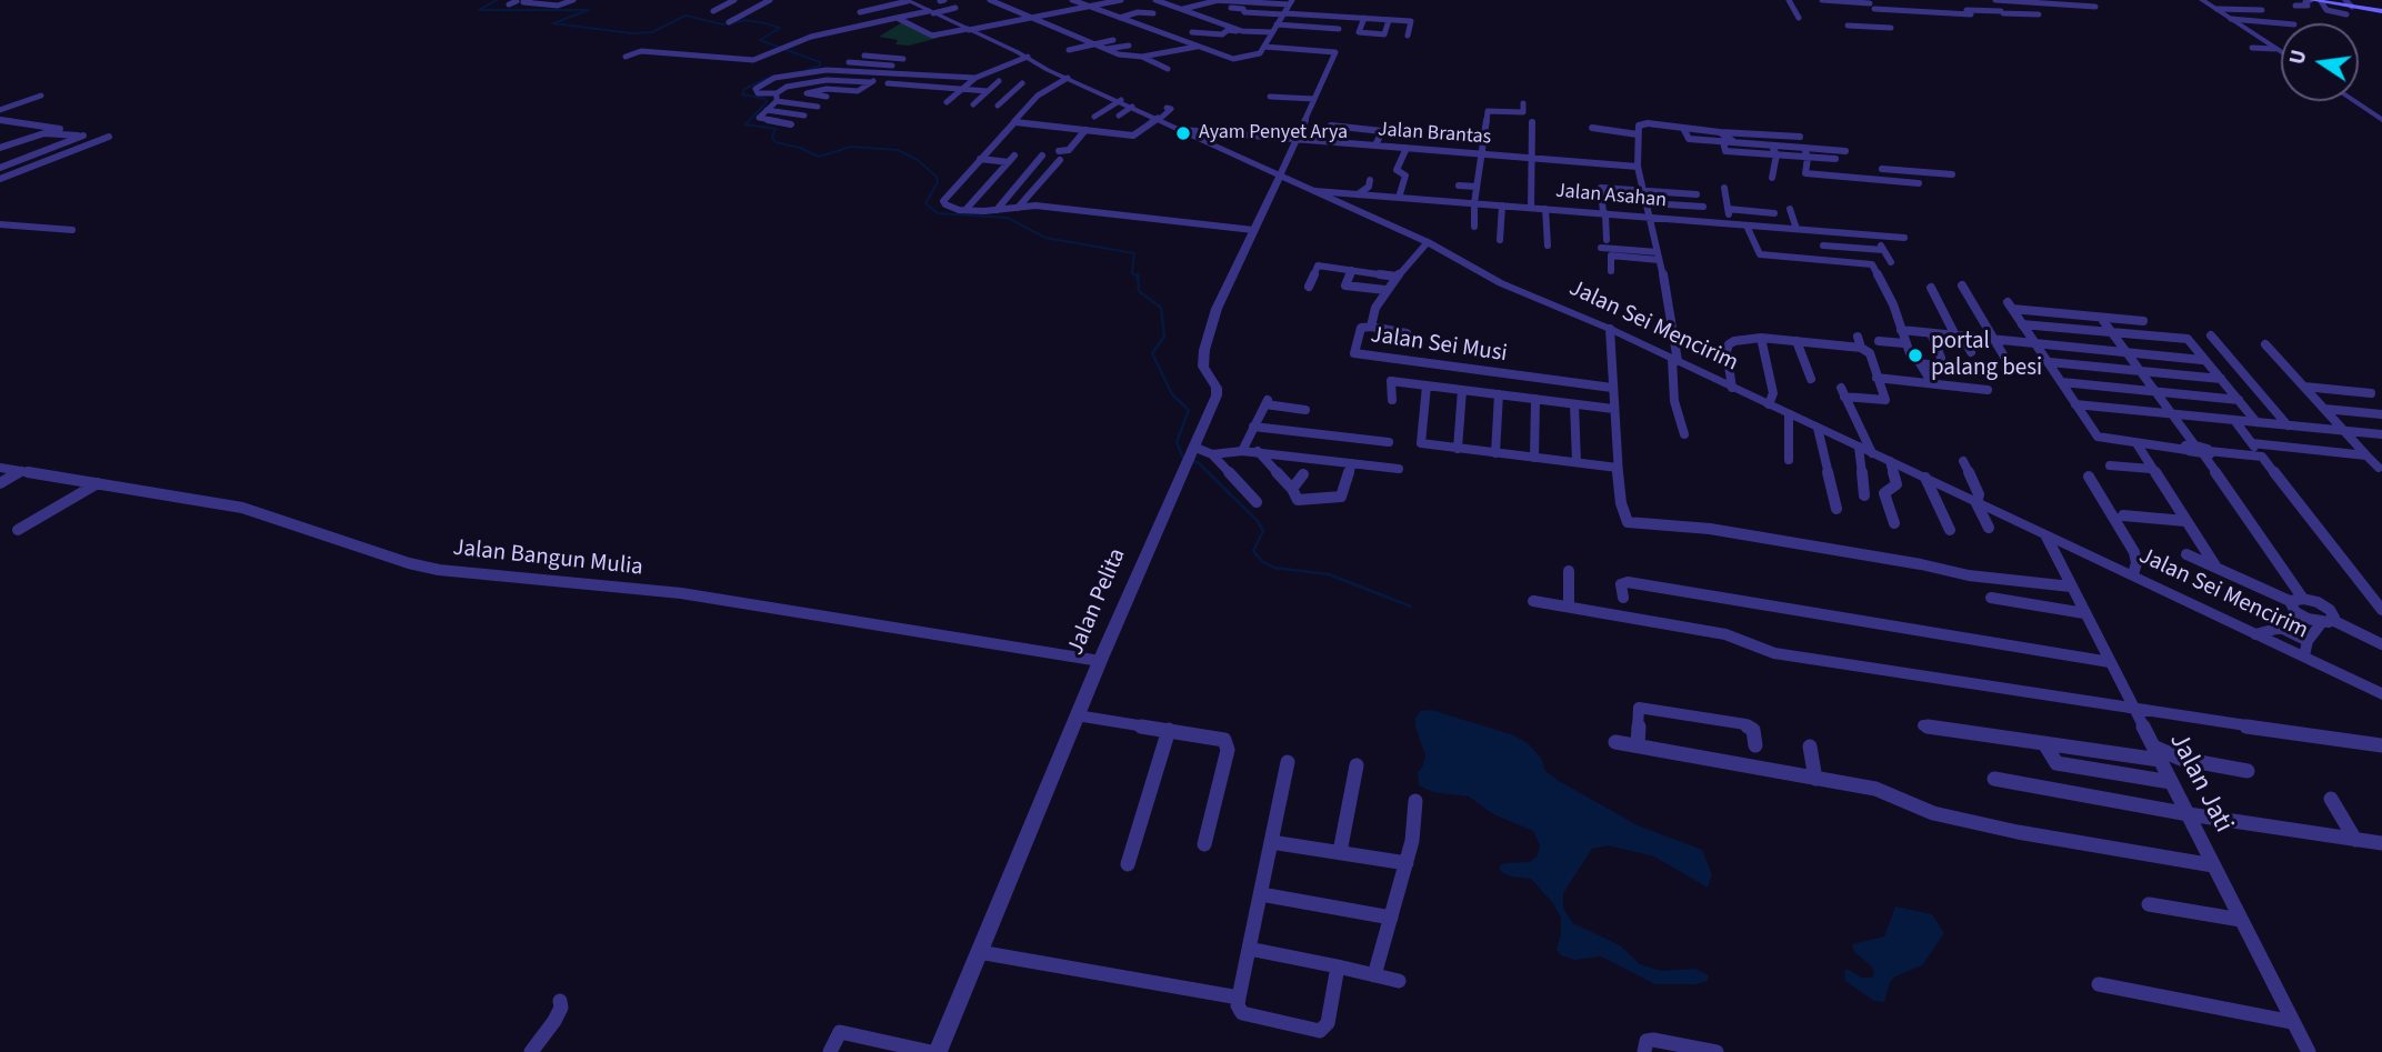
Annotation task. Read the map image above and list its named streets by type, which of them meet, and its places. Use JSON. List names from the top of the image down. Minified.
{"streets":{"street":["Jalan Brantas","Jalan Asahan","Jalan Sei Mencirim","Jalan Sei Musi","Jalan Bangun Mulia","Jalan Pelita","Jalan Jati"]},"crossings":[["Jalan Brantas","Jalan Sei Mencirim"],["Jalan Asahan","Jalan Sei Mencirim"],["Jalan Sei Mencirim","Jalan Sei Musi"],["Jalan Sei Mencirim","Jalan Pelita"],["Jalan Sei Mencirim","Jalan Jati"],["Jalan Bangun Mulia","Jalan Pelita"]],"places":["Ayam Penyet Arya","portal palang besi"],"north":"left"}
